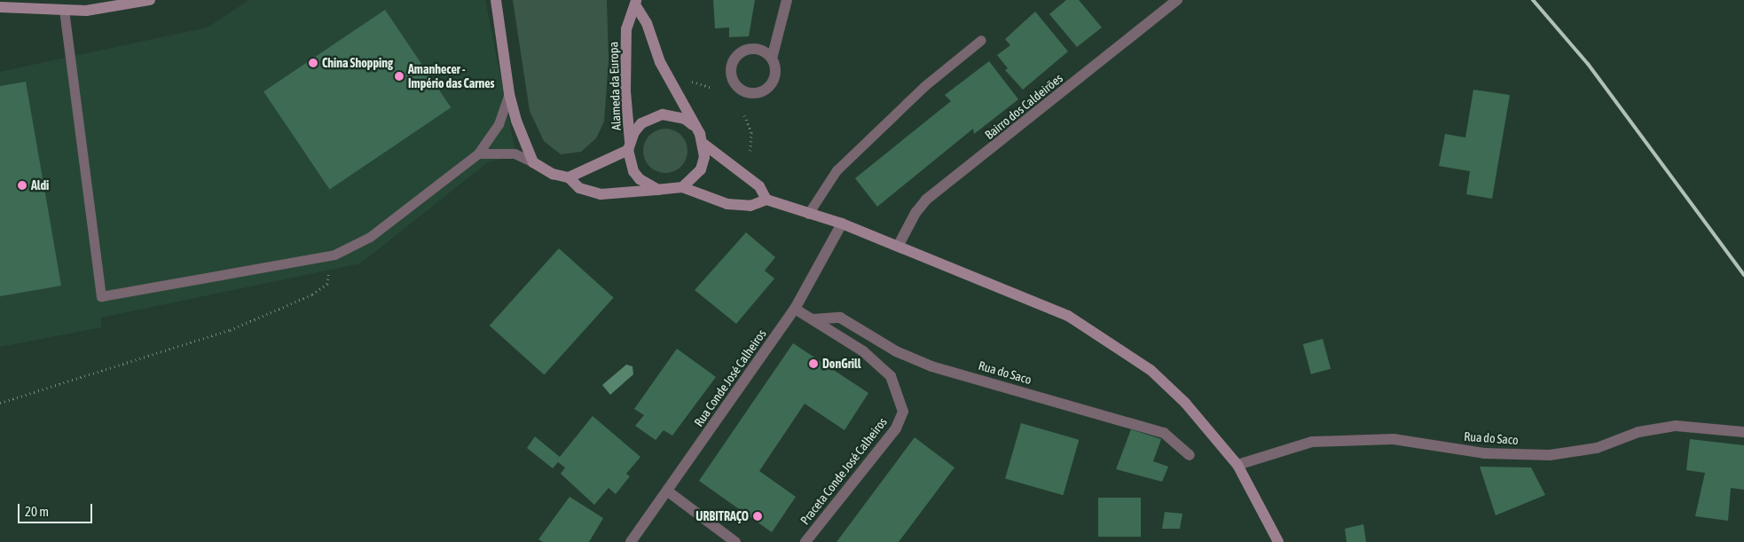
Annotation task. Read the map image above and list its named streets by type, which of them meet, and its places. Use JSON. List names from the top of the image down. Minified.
{"streets":{"main road":["Alameda da Europa"],"street":["Bairro dos Caldeirões","Rua do Saco","Rua Conde José Calheiros","Praceta Conde José Calheiros"]},"crossings":[["Rua do Saco","Praceta Conde José Calheiros"],["Rua Conde José Calheiros","Praceta Conde José Calheiros"]],"places":["China Shopping","Amanhecer - Império das Carnes","Aldi","DonGrill","URBITRAÇO"],"scale_bar":"20 m"}
